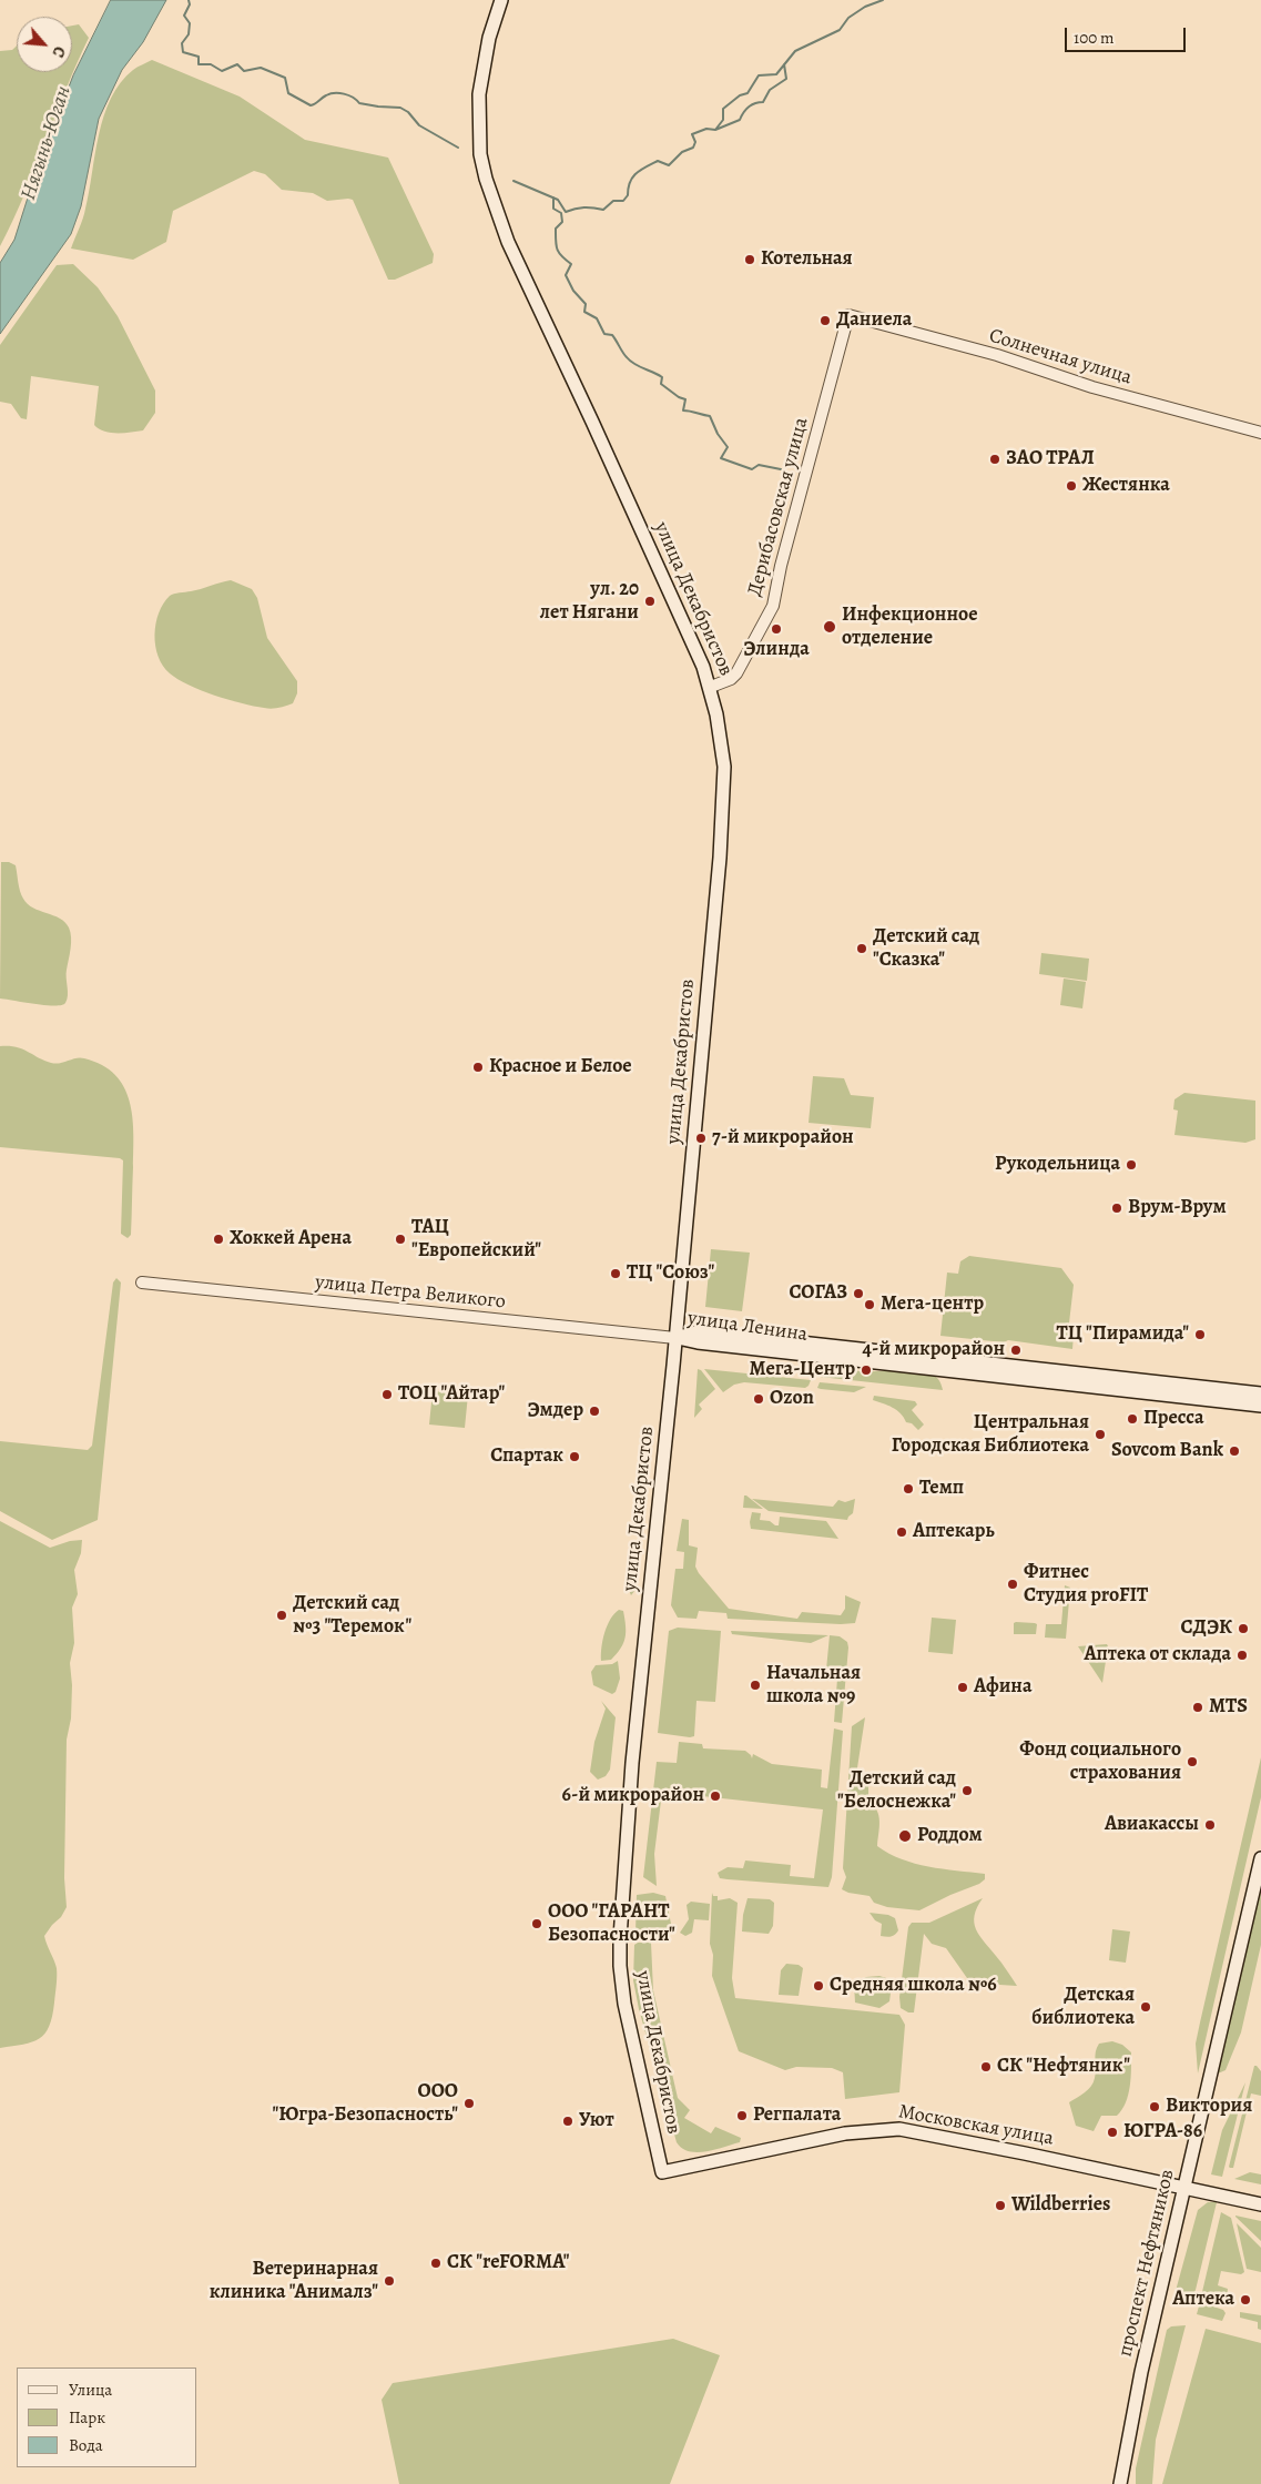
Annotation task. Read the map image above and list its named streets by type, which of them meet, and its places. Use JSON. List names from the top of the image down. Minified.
{"streets":{"main road":["улица Декабристов","улица Ленина","Московская улица","проспект Нефтяников"],"street":["Солнечная улица","Дерибасовская улица","улица Петра Великого"]},"crossings":[["Солнечная улица","Дерибасовская улица"],["Дерибасовская улица","улица Декабристов"],["улица Декабристов","улица Петра Великого"],["улица Декабристов","улица Ленина"],["улица Декабристов","Московская улица"],["улица Петра Великого","улица Ленина"],["Московская улица","проспект Нефтяников"]],"water":["Нягынь-Юган"],"places":["Котельная","Даниела","ЗАО ТРАЛ","Жестянка","ул. 20 лет Нягани","Инфекционное отделение","Элинда","Детский сад \"Сказка\"","Красное и Белое","7-й микрорайон","Рукодельница","Врум-Врум","Хоккей Арена","ТАЦ \"Европейский\"","ТЦ \"Союз\"","СОГАЗ","Мега-центр","ТЦ \"Пирамида\"","4-й микрорайон","Мега-Центр","ТОЦ \"Айтар\"","Ozon","Эмдер","Пресса","Центральная Городская Библиотека","Sovcom Bank","Спартак","Темп","Аптекарь","Фитнес Студия proFIT","Детский сад №3 \"Теремок\"","СДЭК","Аптека от склада","Начальная школа №9","Афина","MTS","Фонд социального страхования","Детский сад \"Белоснежка\"","6-й микрорайон","Авиакассы","Роддом","ООО \"ГАРАНТ Безопасности\"","Средняя школа №6","Детская библиотека","СК \"Нефтяник\"","ООО \"Югра-Безопасность\"","Виктория","Регпалата","Уют","ЮГРА-86","Wildberries","СК \"reFORMA\"","Ветеринарная клиника \"Анималз\"","Аптека"],"legend":["Улица","Парк","Вода"],"scale_bar":"100 m","north":"bottom right"}
